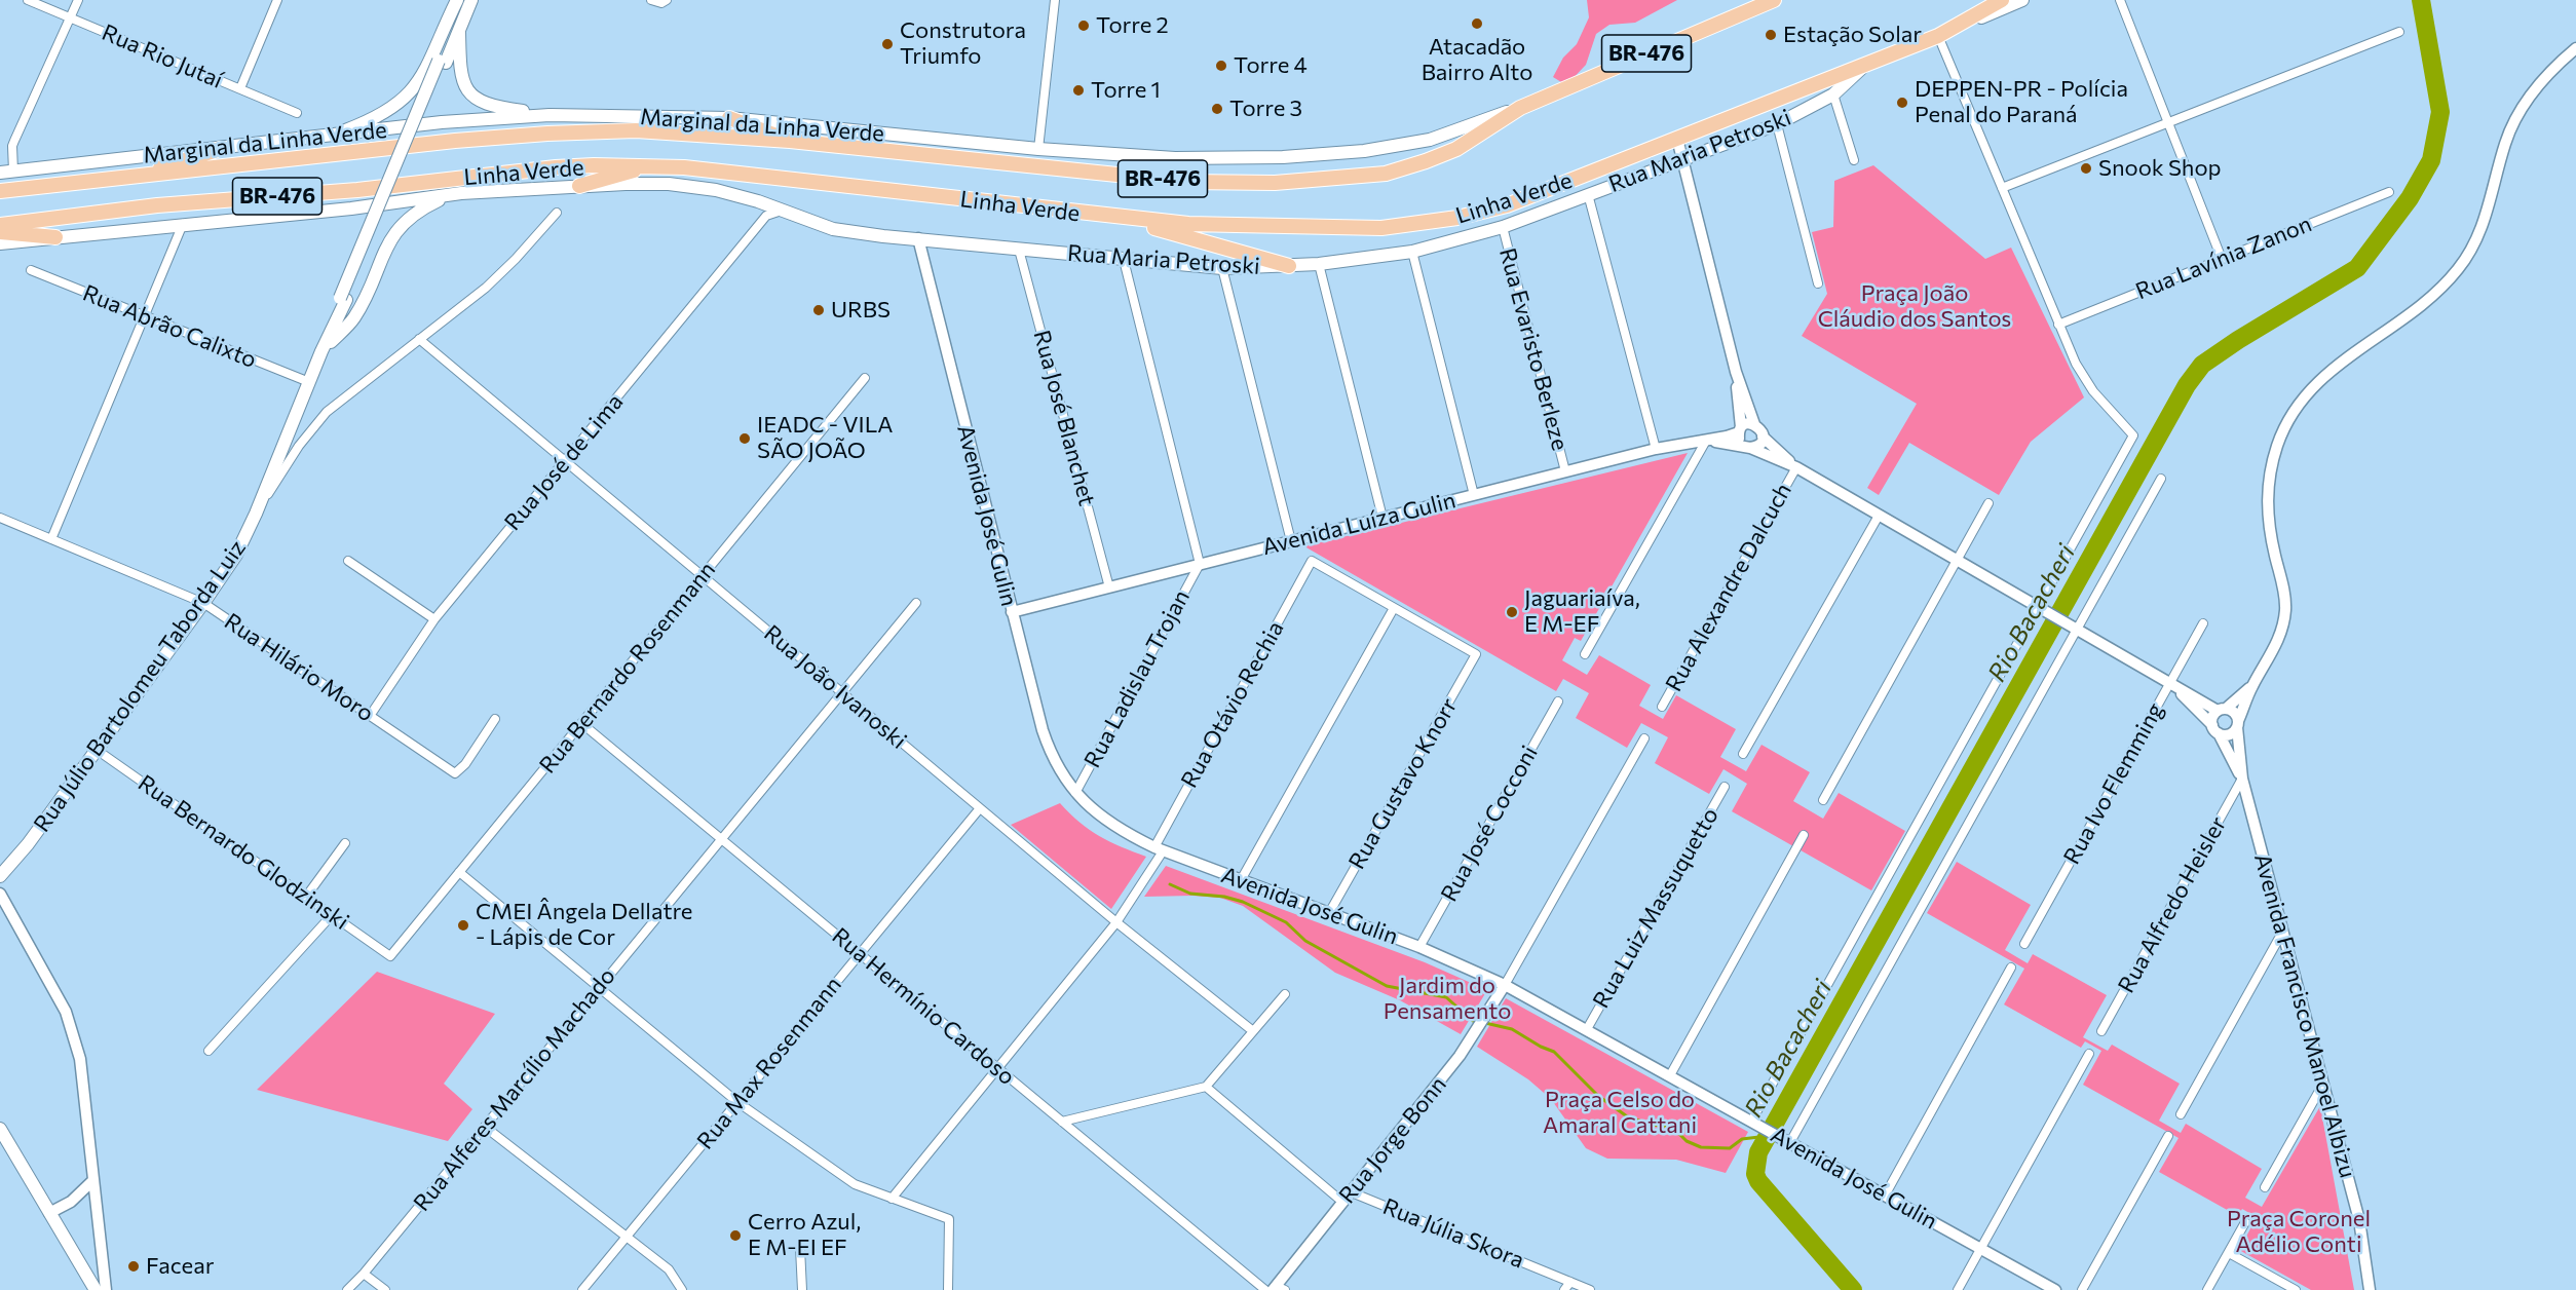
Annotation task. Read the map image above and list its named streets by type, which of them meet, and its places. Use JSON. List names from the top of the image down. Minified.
{"streets":{"highway":["BR-476","Linha Verde"],"main road":["Marginal da Linha Verde","Rua Maria Petroski","Rua Júlio Bartolomeu Taborda Luiz"],"street":["Rua Rio Jutaí","Rua Lavínia Zanon","Rua Abrão Calixto","Rua Evaristo Berleze","Rua José Blanchet","Rua José de Lima","Avenida José Gulin","Avenida Luíza Gulin","Rua Alexandre Dalcuch","Rua Hilário Moro","Rua Bernardo Rosenmann","Rua Ladislau Trojan","Rua João Ivanoski","Rua Otávio Rechia","Rua Gustavo Knorr","Rua Ivo Flemming","Rua José Cocconi","Rua Bernardo Glodzinski","Rua Alfredo Heisler","Rua Luiz Massuquetto","Rua Hermínio Cardoso","Avenida Francisco Manoel Albizu","Rua Max Rosenmann","Rua Alferes Marcílio Machado","Rua Jorge Bonn","Rua Júlia Skora"]},"crossings":[["Marginal da Linha Verde","Linha Verde"],["Rua Maria Petroski","Linha Verde"],["Rua Maria Petroski","Rua Evaristo Berleze"],["Rua Maria Petroski","Rua José Blanchet"],["Rua Maria Petroski","Avenida José Gulin"],["Rua Abrão Calixto","Rua Júlio Bartolomeu Taborda Luiz"],["Rua Evaristo Berleze","Avenida Luíza Gulin"],["Rua José Blanchet","Avenida Luíza Gulin"],["Rua José de Lima","Rua Hilário Moro"],["Rua José de Lima","Rua João Ivanoski"],["Avenida José Gulin","Avenida Luíza Gulin"],["Avenida José Gulin","Rua Ladislau Trojan"],["Avenida José Gulin","Rua Otávio Rechia"],["Avenida José Gulin","Rua Gustavo Knorr"],["Avenida José Gulin","Rua José Cocconi"],["Avenida José Gulin","Rua Luiz Massuquetto"],["Avenida José Gulin","Rua Jorge Bonn"],["Avenida Luíza Gulin","Rua Ladislau Trojan"],["Avenida Luíza Gulin","Avenida Francisco Manoel Albizu"],["Rua Alexandre Dalcuch","Avenida Francisco Manoel Albizu"],["Rua Hilário Moro","Rua Júlio Bartolomeu Taborda Luiz"],["Rua Bernardo Rosenmann","Rua João Ivanoski"],["Rua Bernardo Rosenmann","Rua Bernardo Glodzinski"],["Rua Bernardo Rosenmann","Rua Hermínio Cardoso"],["Rua Júlio Bartolomeu Taborda Luiz","Rua Bernardo Glodzinski"],["Rua João Ivanoski","Rua Otávio Rechia"],["Rua João Ivanoski","Rua Max Rosenmann"],["Rua João Ivanoski","Rua Alferes Marcílio Machado"],["Rua Otávio Rechia","Rua Gustavo Knorr"],["Rua Otávio Rechia","Rua Hermínio Cardoso"],["Rua Ivo Flemming","Avenida Francisco Manoel Albizu"],["Rua Alfredo Heisler","Avenida Francisco Manoel Albizu"],["Rua Hermínio Cardoso","Rua Max Rosenmann"],["Rua Hermínio Cardoso","Rua Alferes Marcílio Machado"],["Rua Hermínio Cardoso","Rua Jorge Bonn"],["Rua Jorge Bonn","Rua Júlia Skora"]],"water":["Rio Bacacheri"],"parks":["Praça João Cláudio dos Santos","Jardim do Pensamento","Praça Celso do Amaral Cattani","Praça Coronel Adélio Conti"],"places":["Atacadão Bairro Alto","Torre 2","Estação Solar","Construtora Triumfo","Torre 4","Torre 1","DEPPEN-PR - Polícia Penal do Paraná","Torre 3","Snook Shop","URBS","IEADC - VILA SÃO JOÃO","Jaguariaíva, E M-EF","CMEI Ângela Dellatre - Lápis de Cor","Cerro Azul, E M-EI EF","Facear"]}
